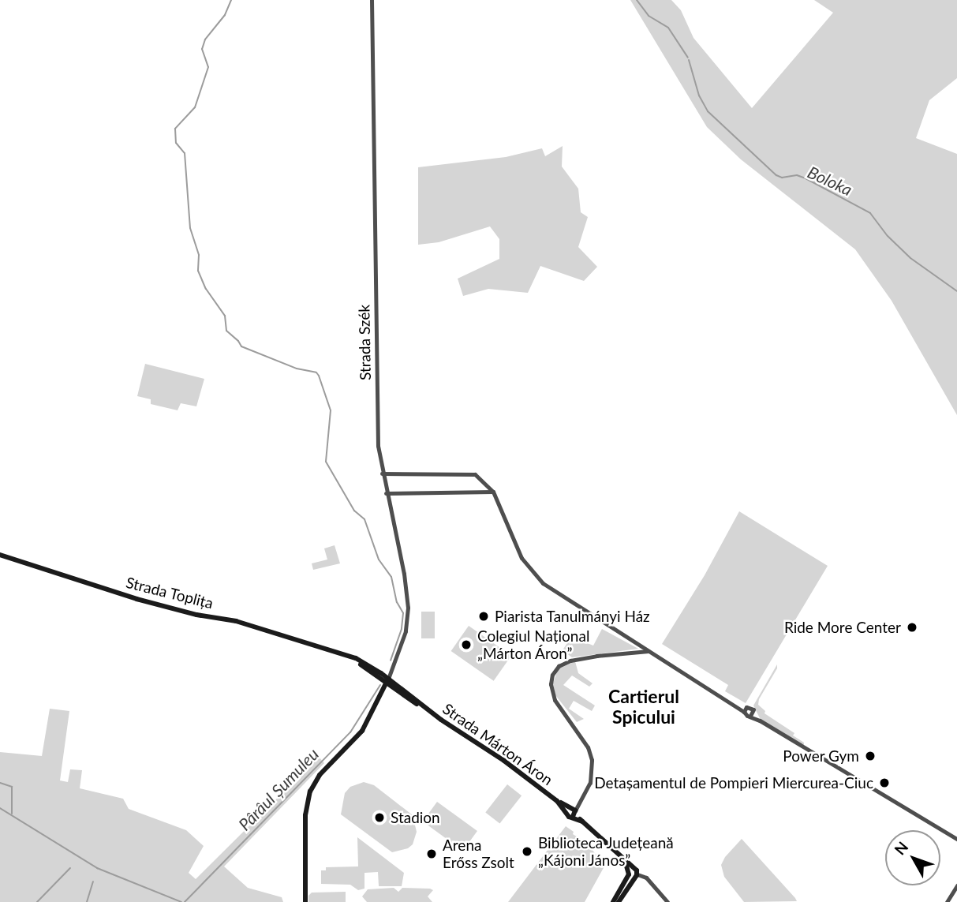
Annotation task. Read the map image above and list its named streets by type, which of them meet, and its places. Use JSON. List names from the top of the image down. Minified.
{"streets":{"main road":["Strada Toplița","Strada Márton Áron"],"street":["Strada Szék"]},"crossings":[["Strada Szék","Strada Toplița"],["Strada Szék","Strada Márton Áron"],["Strada Toplița","Strada Márton Áron"]],"districts":["Cartierul Spicului"],"water":["Boloka","Pârâul Șumuleu"],"places":["Piarista Tanulmányi Ház","Ride More Center","Colegiul Național „Márton Áron”","Power Gym","Detașamentul de Pompieri Miercurea-Ciuc","Stadion","Biblioteca Județeană „Kájoni János”","Arena Erőss Zsolt"],"north":"top left"}
